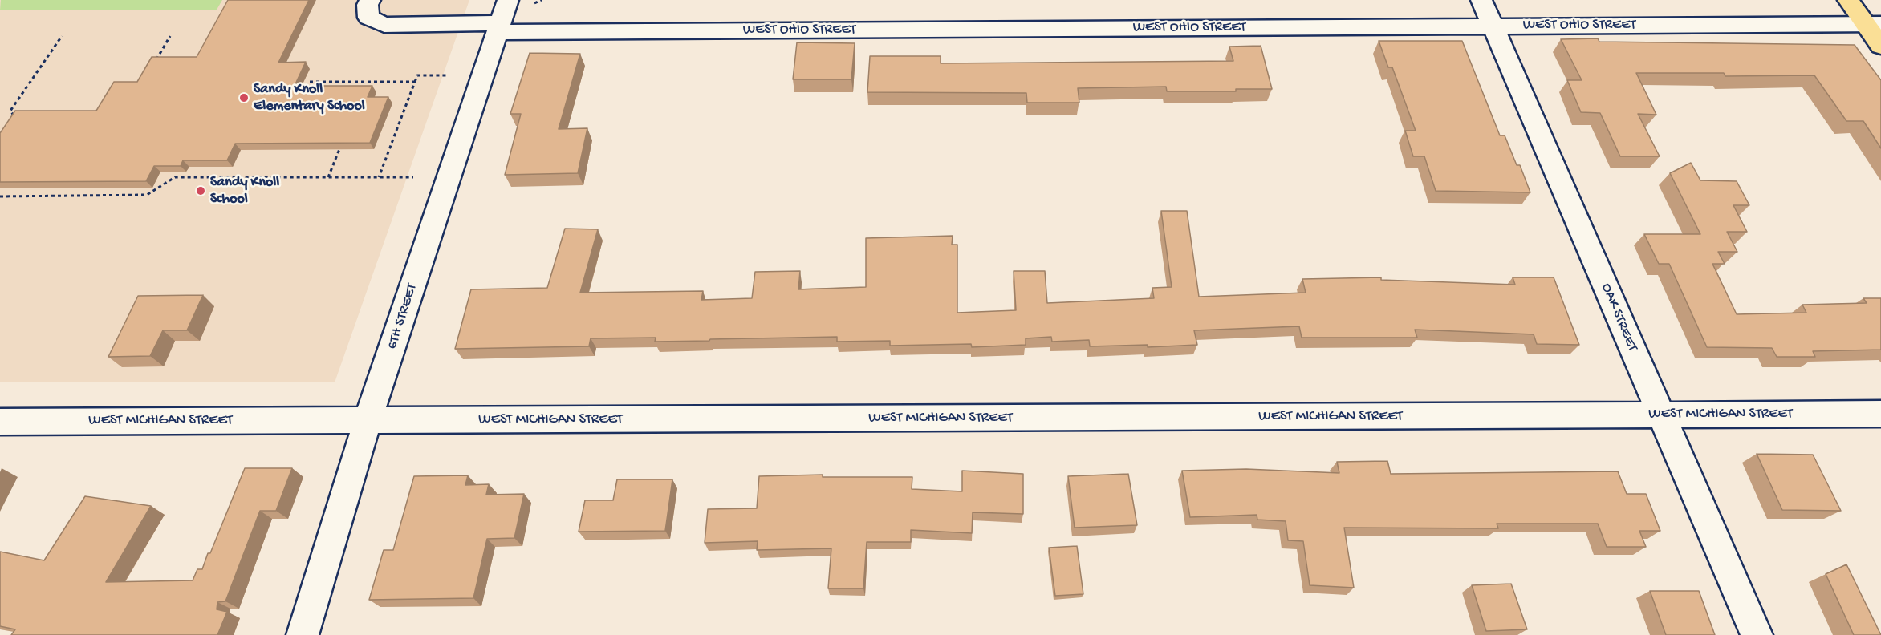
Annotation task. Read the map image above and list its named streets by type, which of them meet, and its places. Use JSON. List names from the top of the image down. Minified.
{"streets":{"street":["WEST OHIO STREET","6TH STREET","OAK STREET","WEST MICHIGAN STREET"]},"crossings":[["WEST OHIO STREET","6TH STREET"],["WEST OHIO STREET","OAK STREET"],["6TH STREET","WEST MICHIGAN STREET"],["OAK STREET","WEST MICHIGAN STREET"]],"places":["Sandy Knoll Elementary School","Sandy Knoll School"]}
